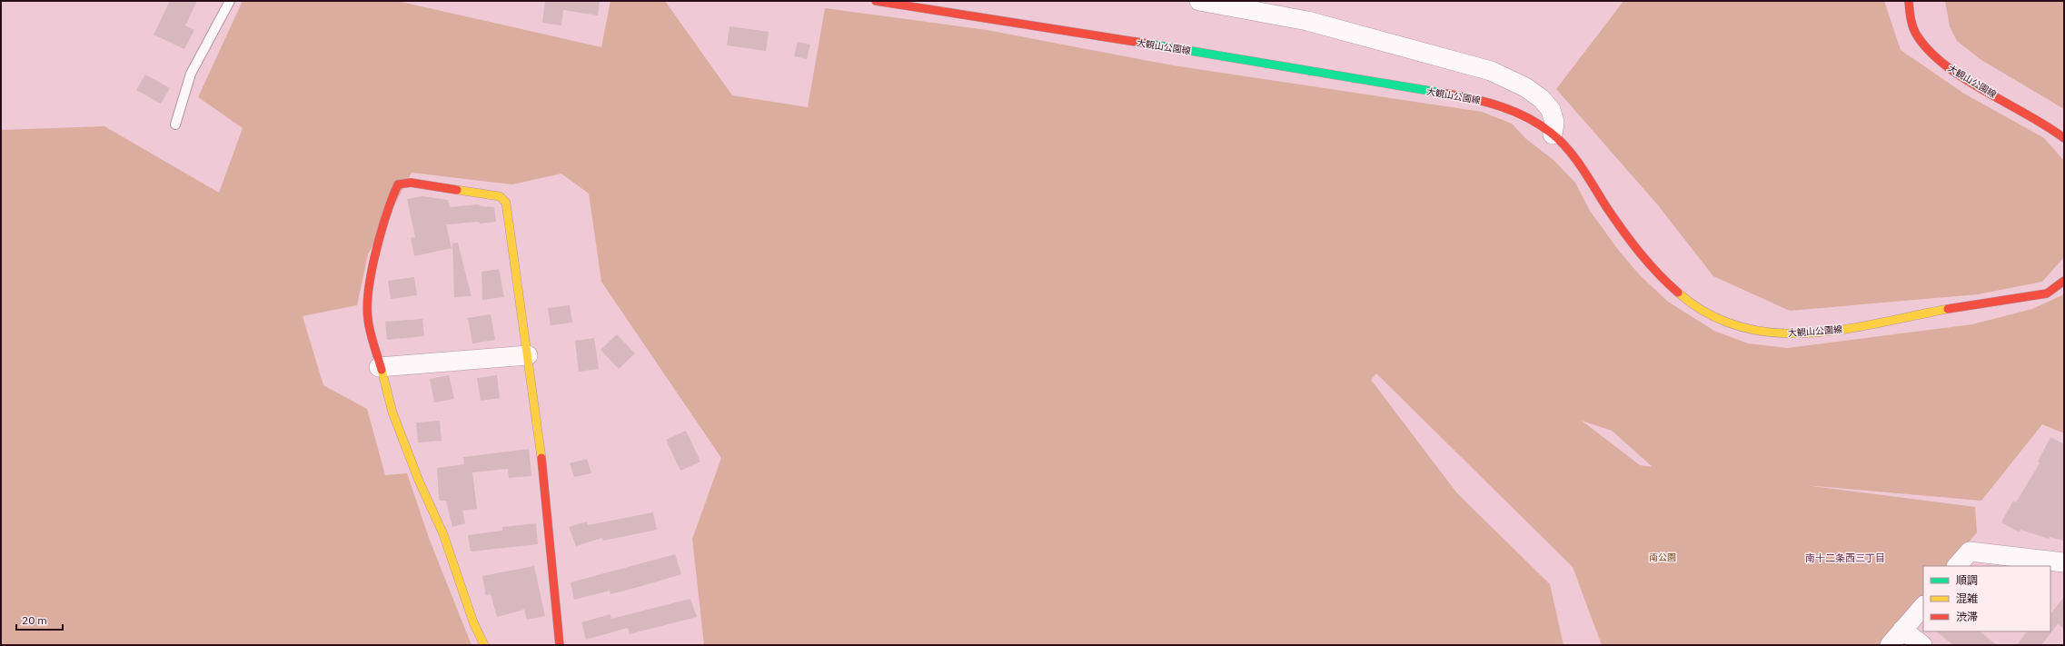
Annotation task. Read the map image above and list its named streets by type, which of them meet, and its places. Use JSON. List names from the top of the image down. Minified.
{"streets":{"main road":["大観山公園線"]},"districts":["南十二条西三丁目"],"parks":["南公園"],"legend":["順調","混雑","渋滞"],"scale_bar":"20 m"}
